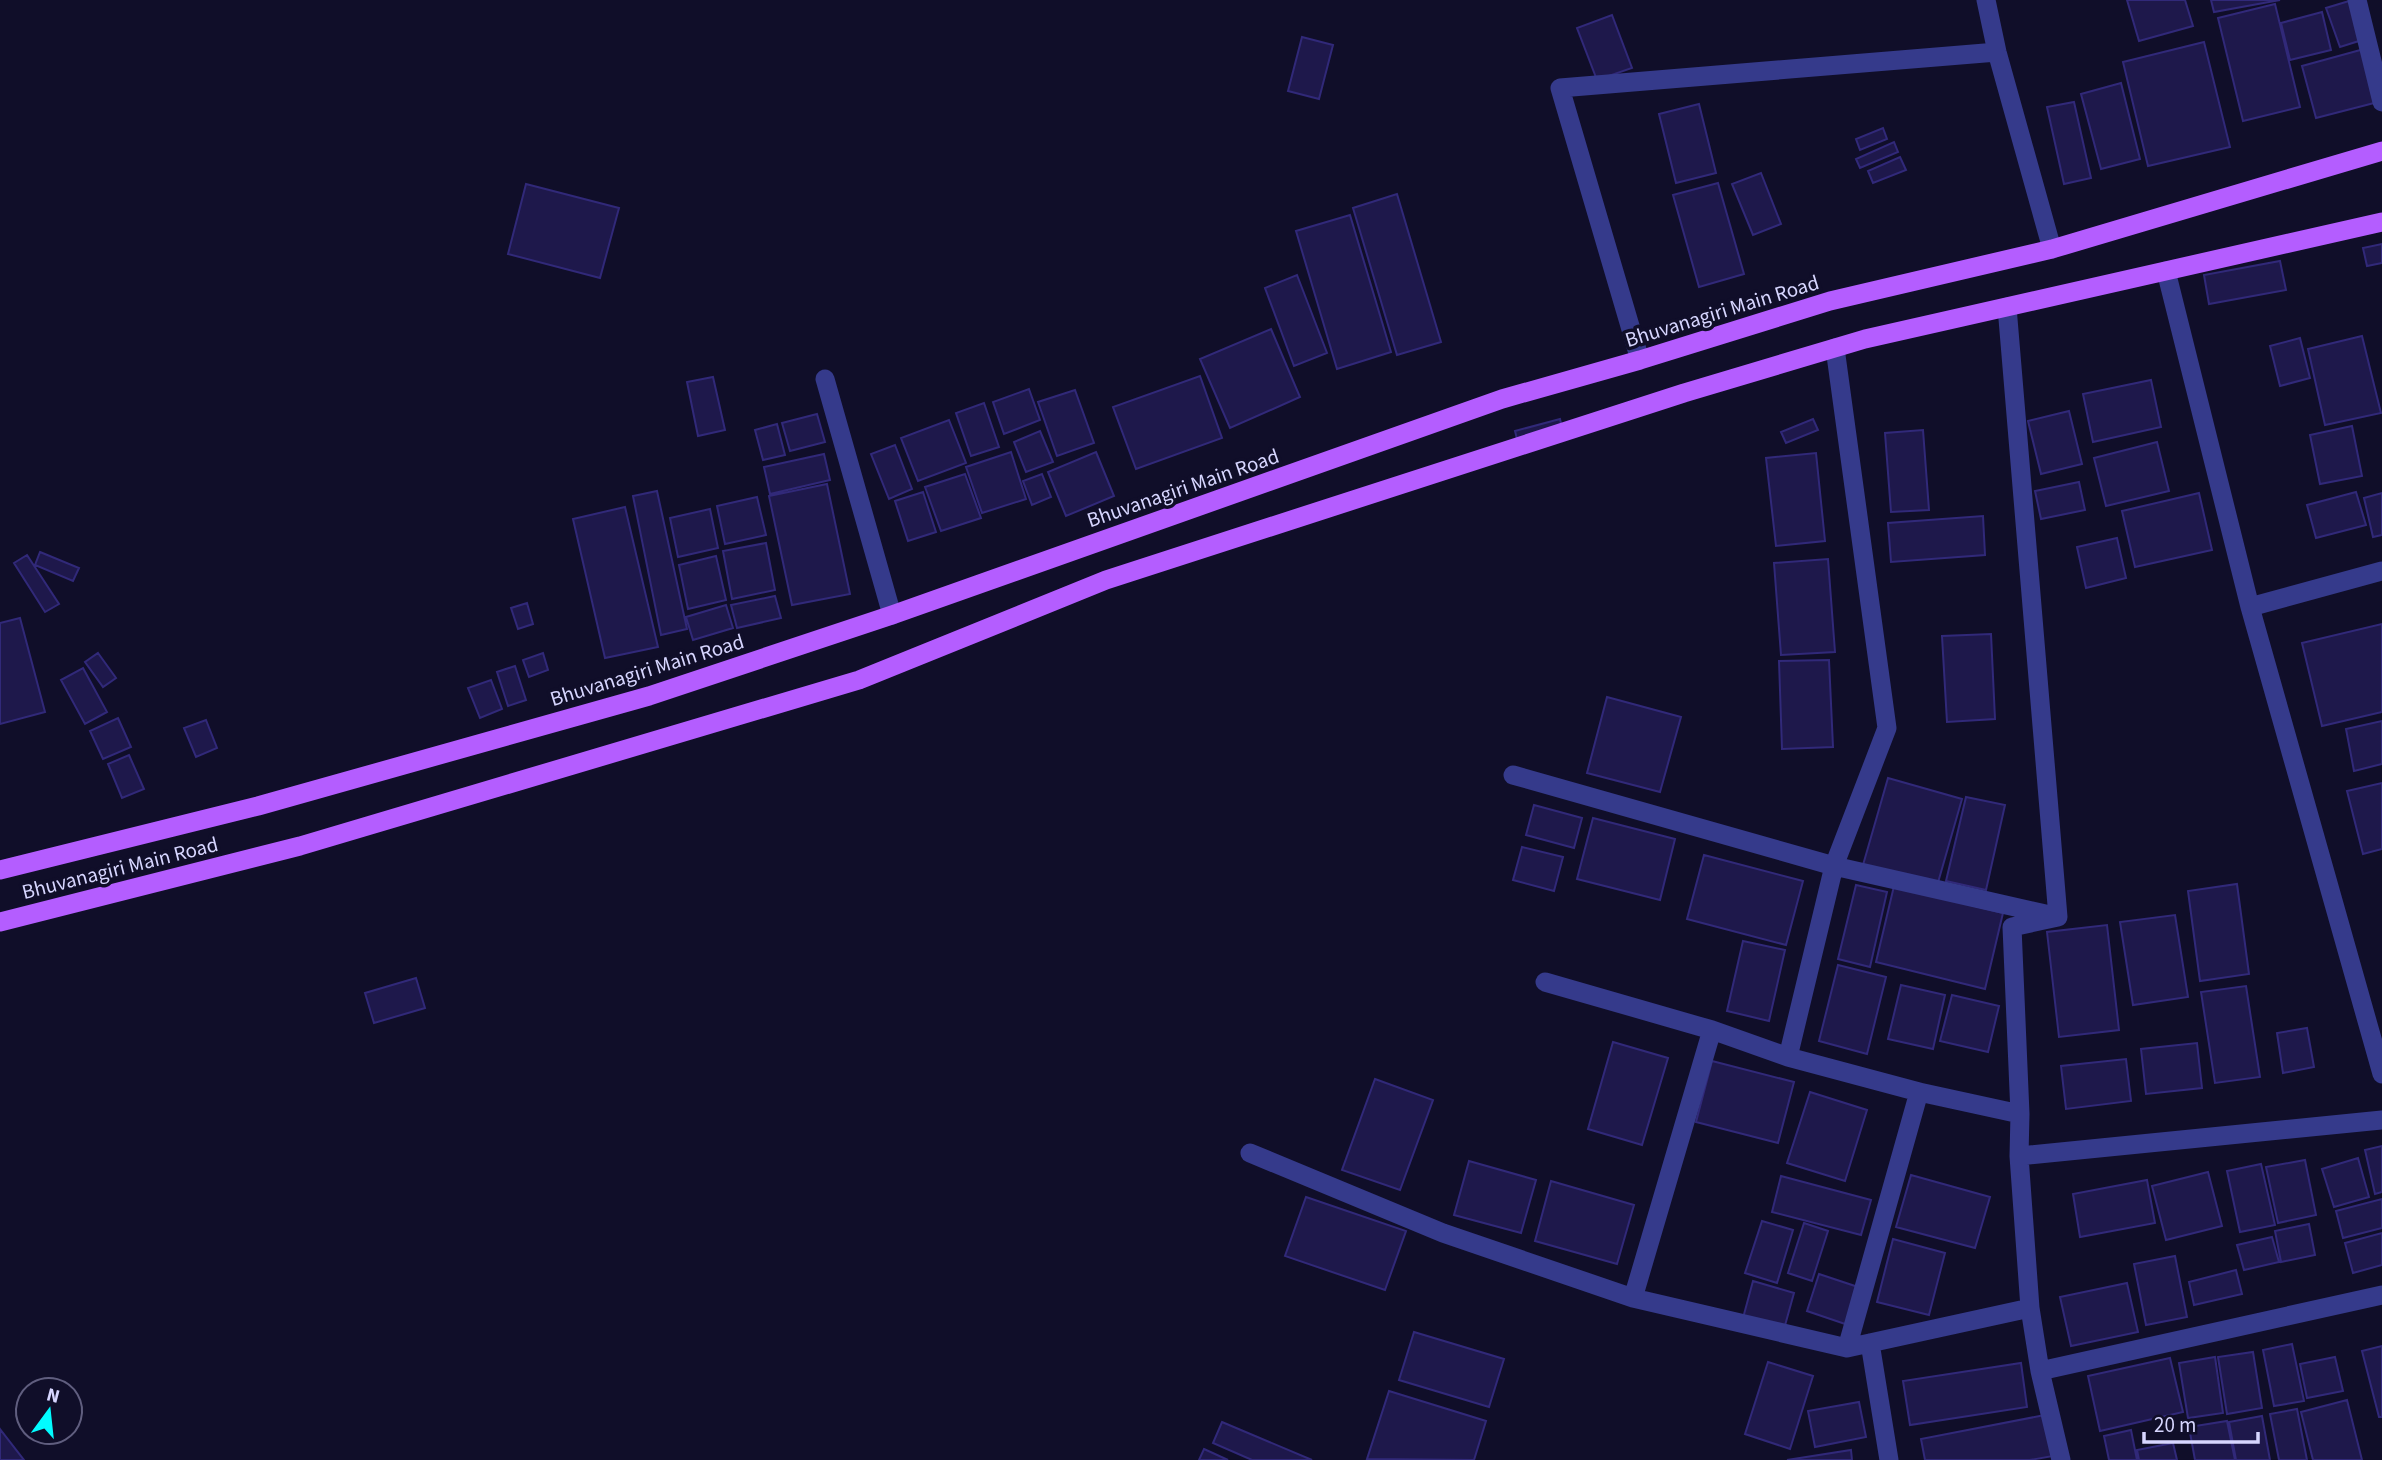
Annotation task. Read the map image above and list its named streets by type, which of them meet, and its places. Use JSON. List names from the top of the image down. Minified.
{"streets":{"main road":["Bhuvanagiri Main Road"]},"scale_bar":"20 m","north":"top"}
